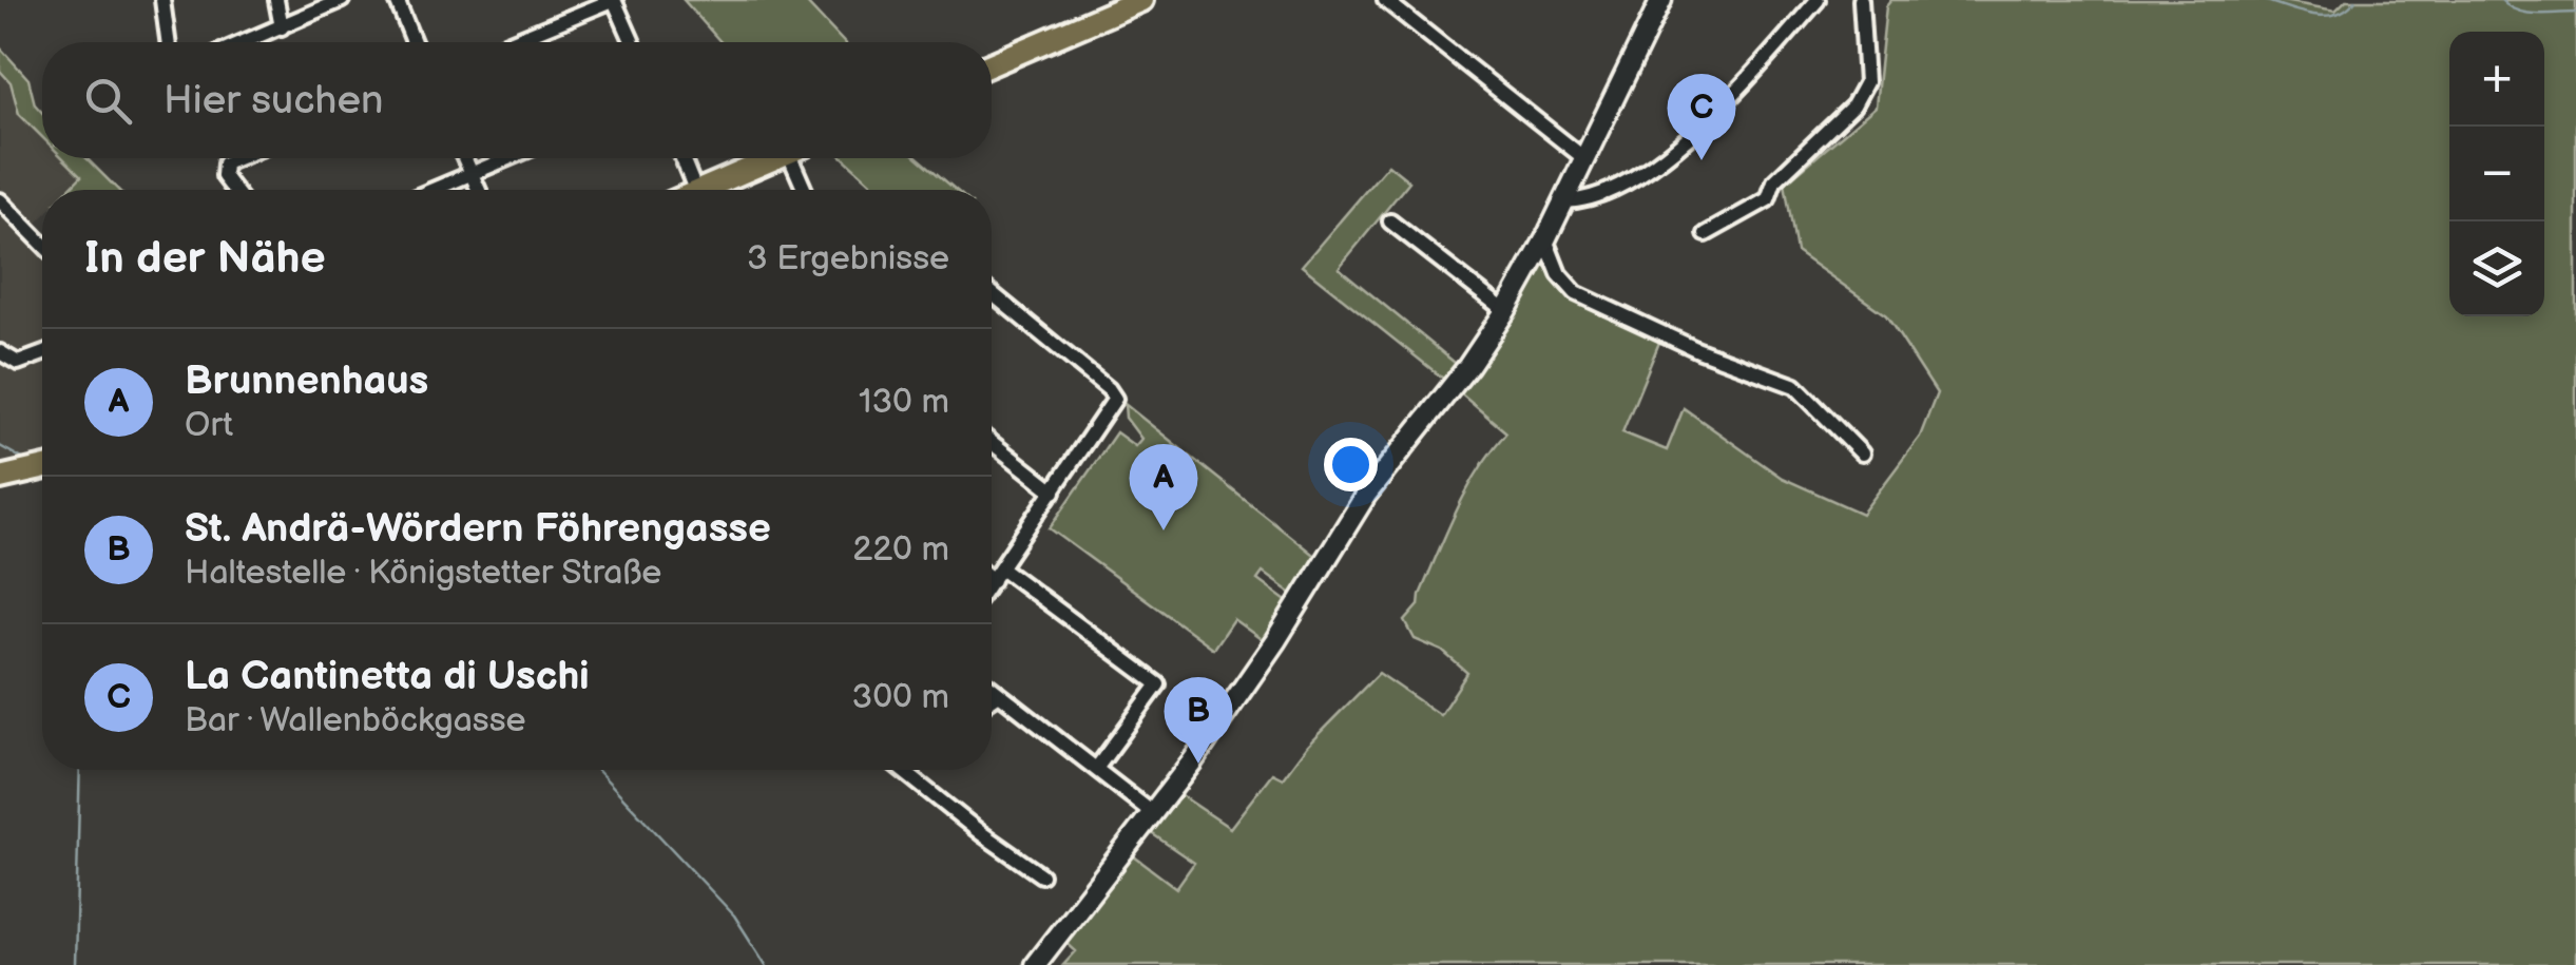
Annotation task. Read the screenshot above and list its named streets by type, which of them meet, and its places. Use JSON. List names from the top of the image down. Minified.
{"page":{"map_buttons":["+","−"],"search":"Hier suchen","pins":["C","A","B"],"heading":["In der Nähe","3 Ergebnisse"],"list":[{"mark":"A","name":"Brunnenhaus","note":"Ort","value":"130 m"},{"mark":"B","name":"St. Andrä-Wördern Föhrengasse","note":"Haltestelle · Königstetter Straße","value":"220 m"},{"mark":"C","name":"La Cantinetta di Uschi","note":"Bar · Wallenböckgasse","value":"300 m"}]}}
